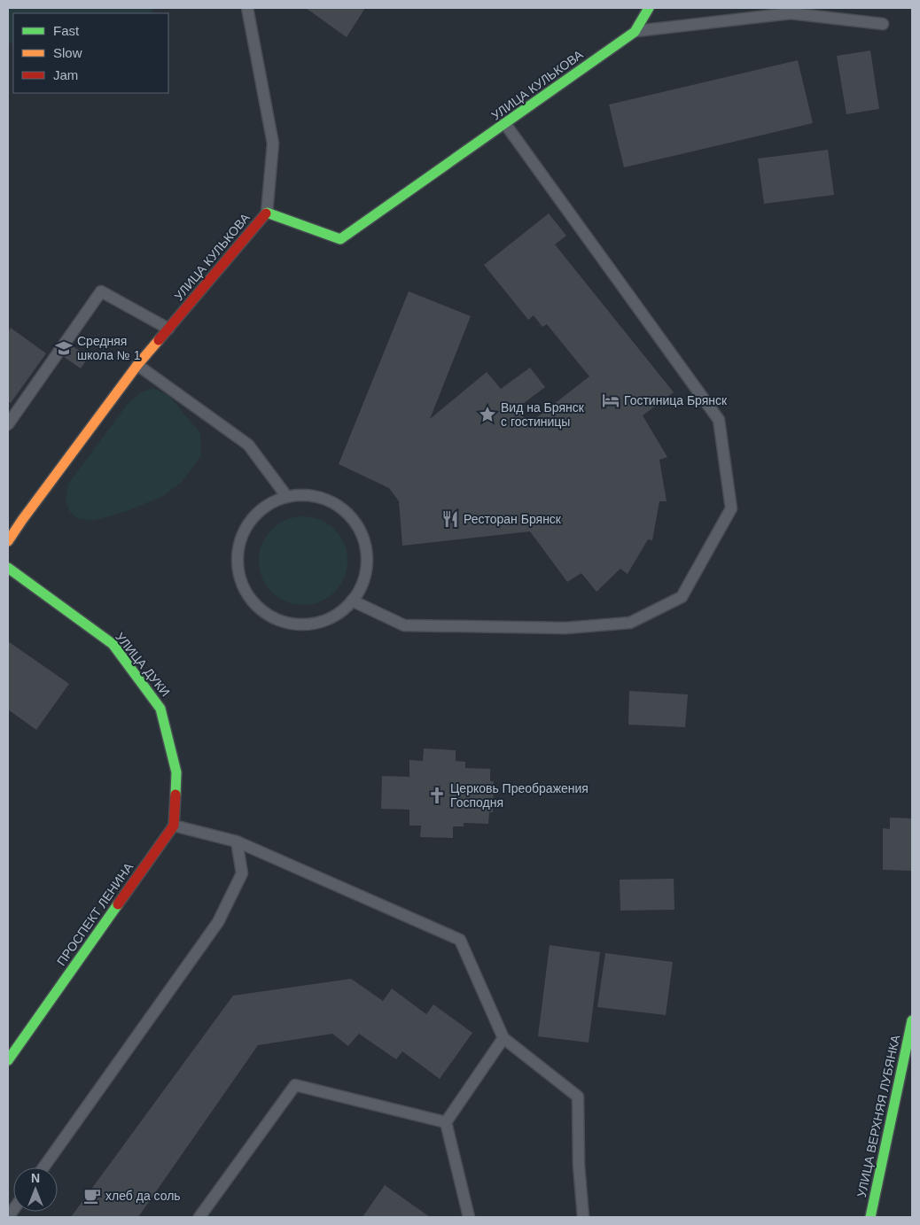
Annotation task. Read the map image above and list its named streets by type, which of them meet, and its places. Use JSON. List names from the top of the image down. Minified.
{"streets":{"street":["УЛИЦА КУЛЬКОВА","УЛИЦА ДУКИ","ПРОСПЕКТ ЛЕНИНА","УЛИЦА ВЕРХНЯЯ ЛУБЯНКА"]},"crossings":[["УЛИЦА ДУКИ","ПРОСПЕКТ ЛЕНИНА"]],"places":{"school or university":["Средняя школа № 1"],"hotel":["Гостиница Брянск"],"place":["Вид на Брянск с гостиницы"],"restaurant":["Ресторан Брянск"],"church":["Церковь Преображения Господня"],"cafe":["хлеб да соль"]},"legend":["Fast","Slow","Jam"],"north":"top"}
